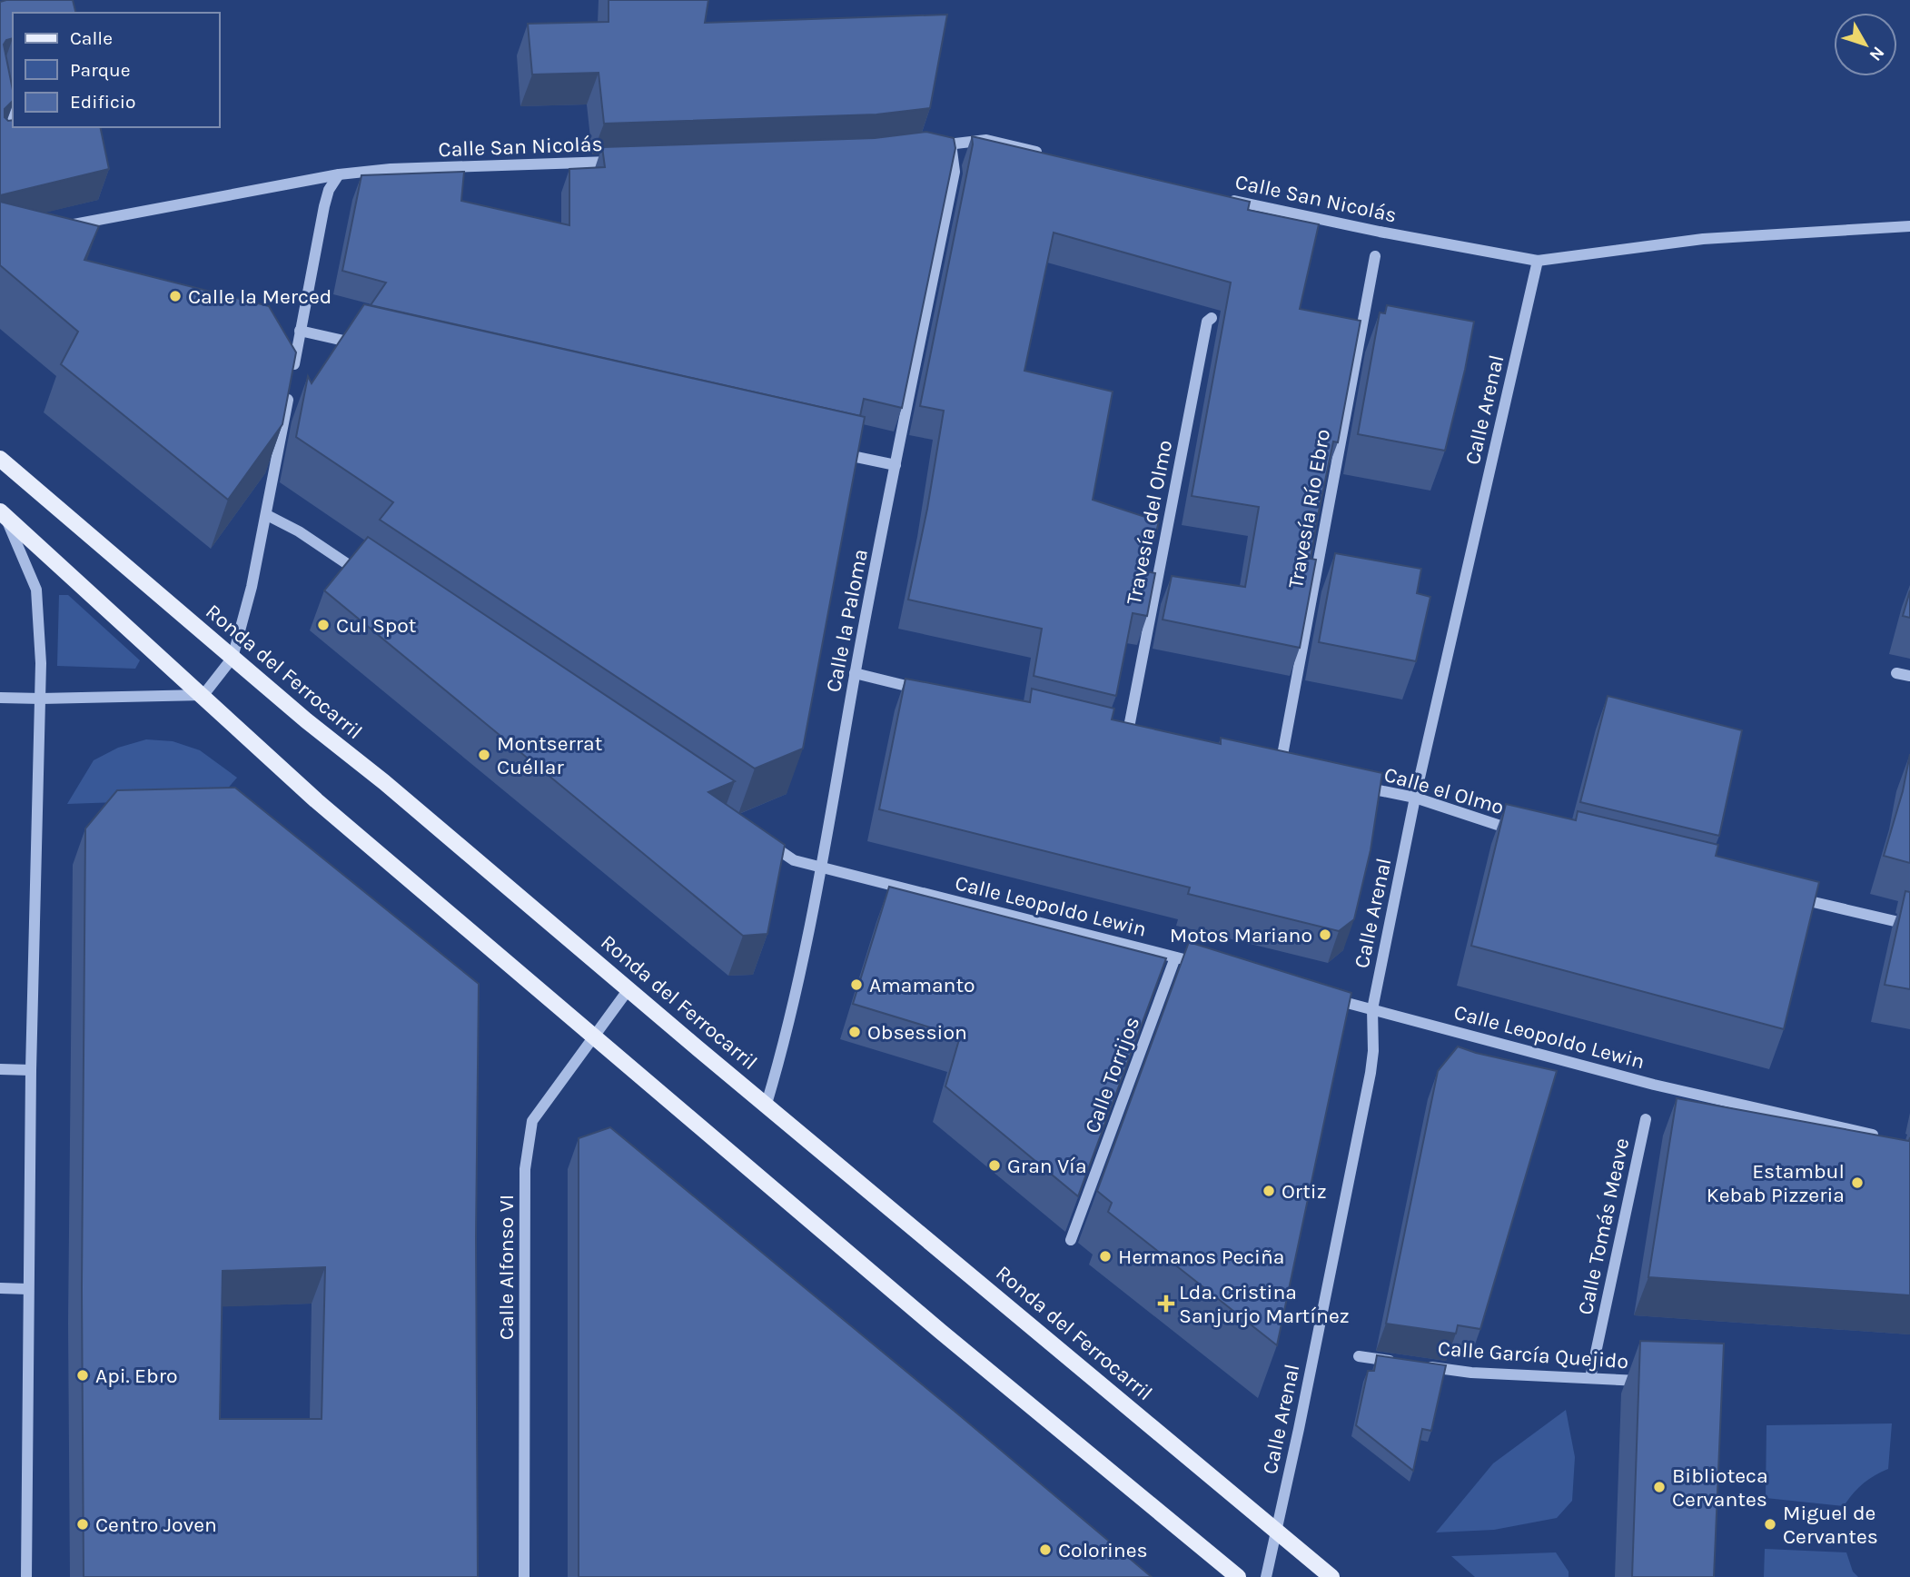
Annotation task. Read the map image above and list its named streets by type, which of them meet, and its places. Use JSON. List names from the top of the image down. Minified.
{"streets":{"main road":["Ronda del Ferrocarril"],"street":["Calle San Nicolás","Calle Arenal","Travesía Río Ebro","Travesía del Olmo","Calle la Paloma","Calle el Olmo","Calle Leopoldo Lewin","Calle Torrijos","Calle Tomás Meave","Calle Alfonso VI","Calle García Quejido"]},"crossings":[["Calle San Nicolás","Calle Arenal"],["Calle Arenal","Ronda del Ferrocarril"],["Calle Arenal","Calle el Olmo"],["Calle Arenal","Calle Leopoldo Lewin"],["Calle la Paloma","Ronda del Ferrocarril"],["Calle la Paloma","Calle Leopoldo Lewin"],["Ronda del Ferrocarril","Calle Alfonso VI"],["Calle Leopoldo Lewin","Calle Torrijos"],["Calle Tomás Meave","Calle García Quejido"]],"places":{"other":["Calle la Merced","Cul Spot","Montserrat Cuéllar","Motos Mariano","Amamanto","Obsession","Gran Vía","Estambul Kebab Pizzeria","Ortiz","Hermanos Peciña","Api. Ebro","Biblioteca Cervantes","Centro Joven","Miguel de Cervantes","Colorines"],"health":["Lda. Cristina Sanjurjo Martínez"]},"legend":["Calle","Parque","Edificio"],"north":"bottom right"}
